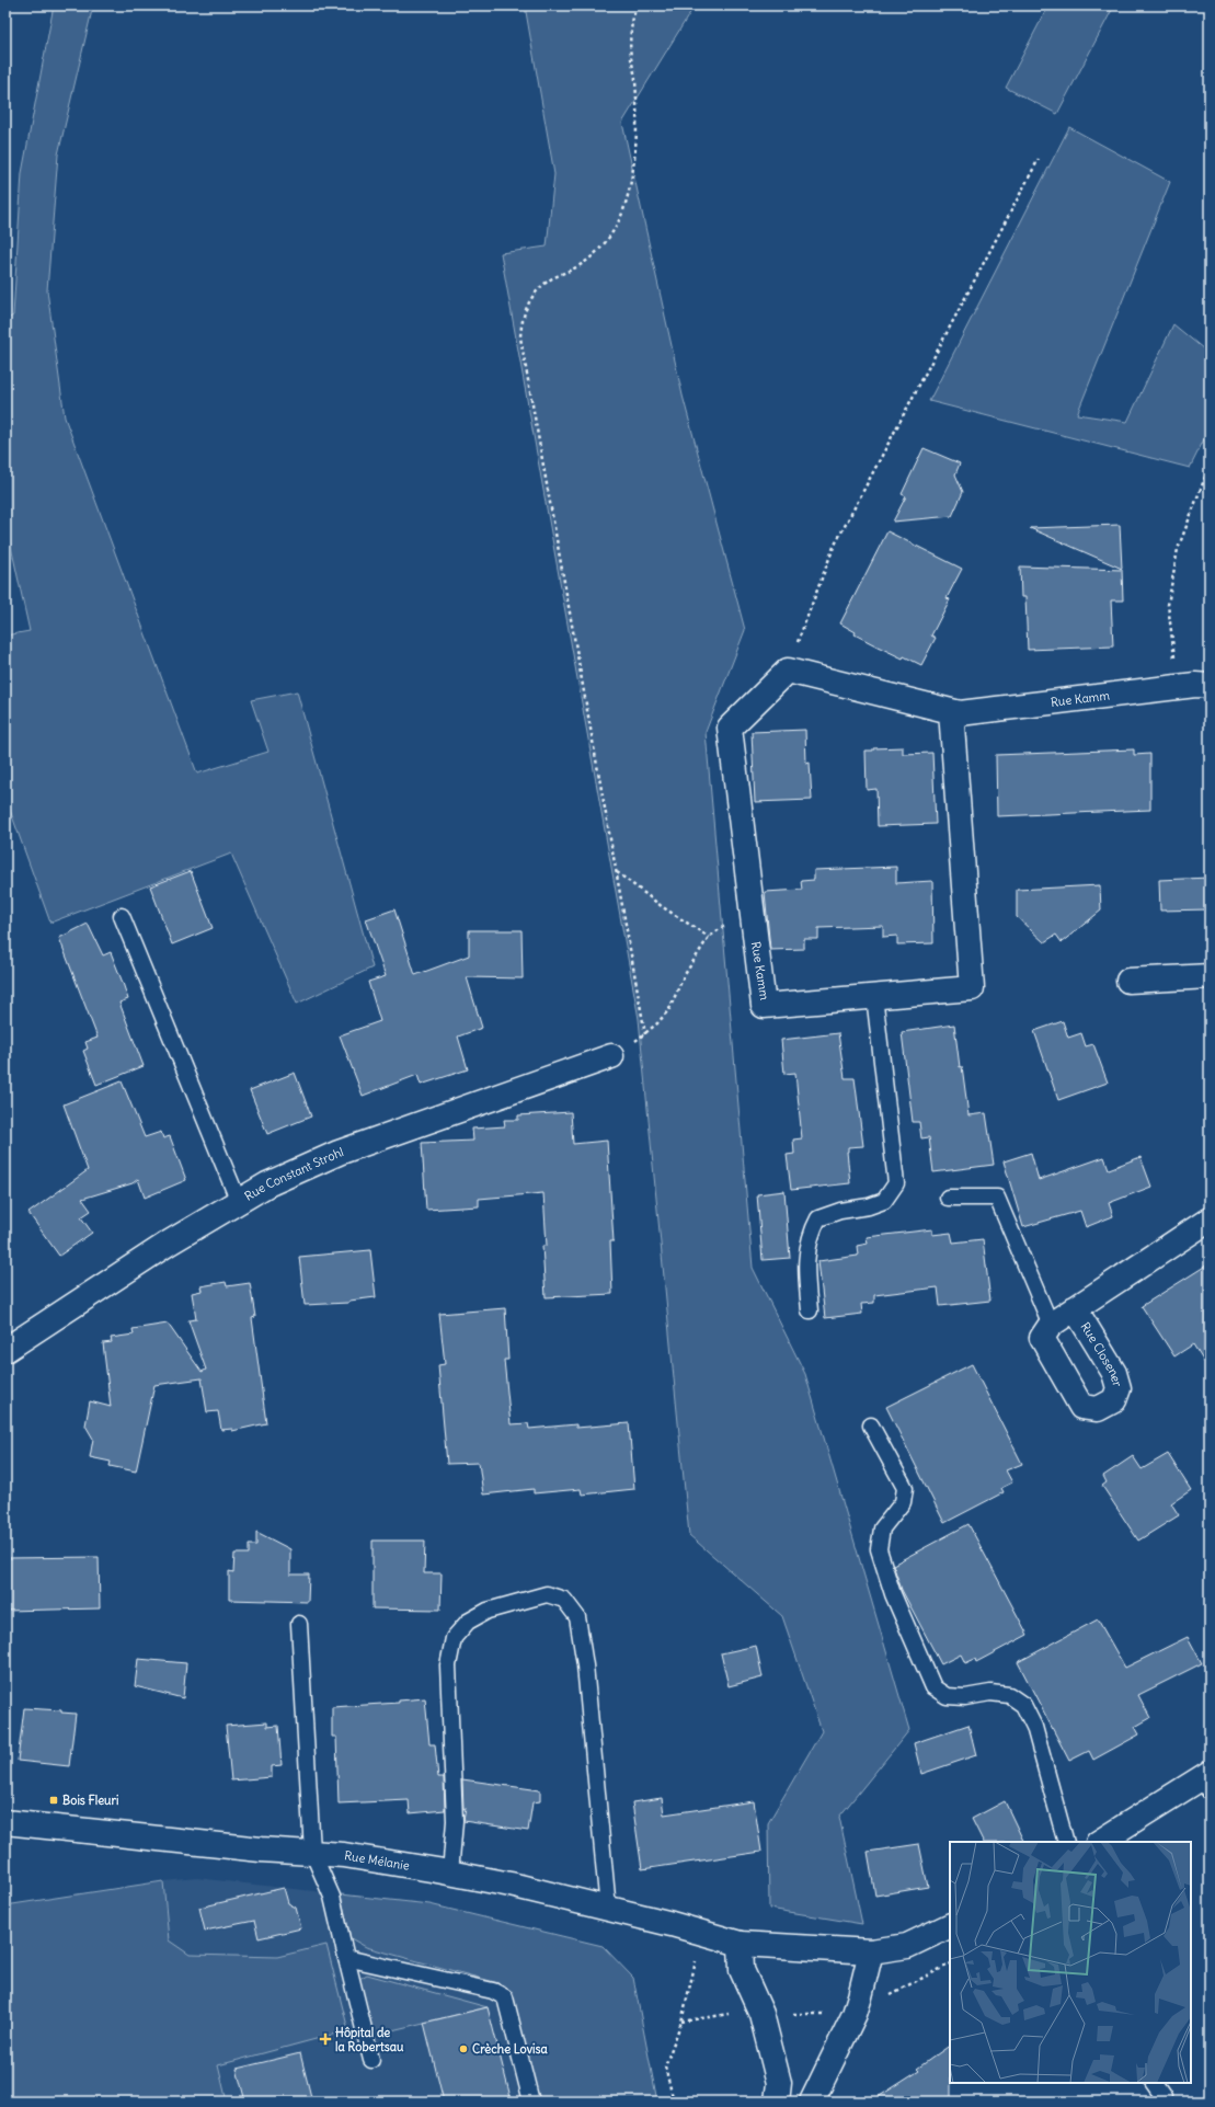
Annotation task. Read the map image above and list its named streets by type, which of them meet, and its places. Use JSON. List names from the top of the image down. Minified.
{"streets":{"street":["Rue Kamm","Rue Constant Strohl","Rue Closener","Rue Mélanie"]},"places":{"transit":["Bois Fleuri"],"health":["Hôpital de la Robertsau"],"other":["Crèche Lovisa"]}}
